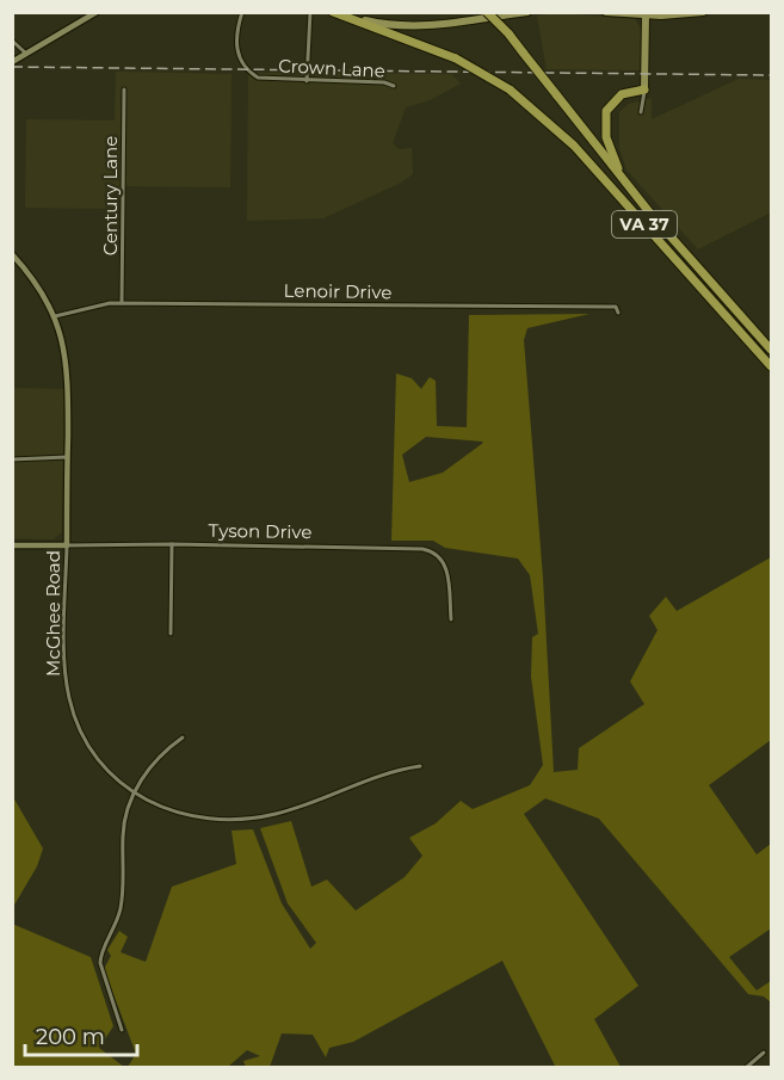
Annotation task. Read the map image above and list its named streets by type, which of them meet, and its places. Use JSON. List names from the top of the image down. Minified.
{"streets":{"highway":["VA 37"],"street":["Crown Lane","Century Lane","Lenoir Drive","Tyson Drive","McGhee Road"]},"crossings":[["Century Lane","Lenoir Drive"],["Lenoir Drive","McGhee Road"],["Tyson Drive","McGhee Road"]],"scale_bar":"200 m"}
